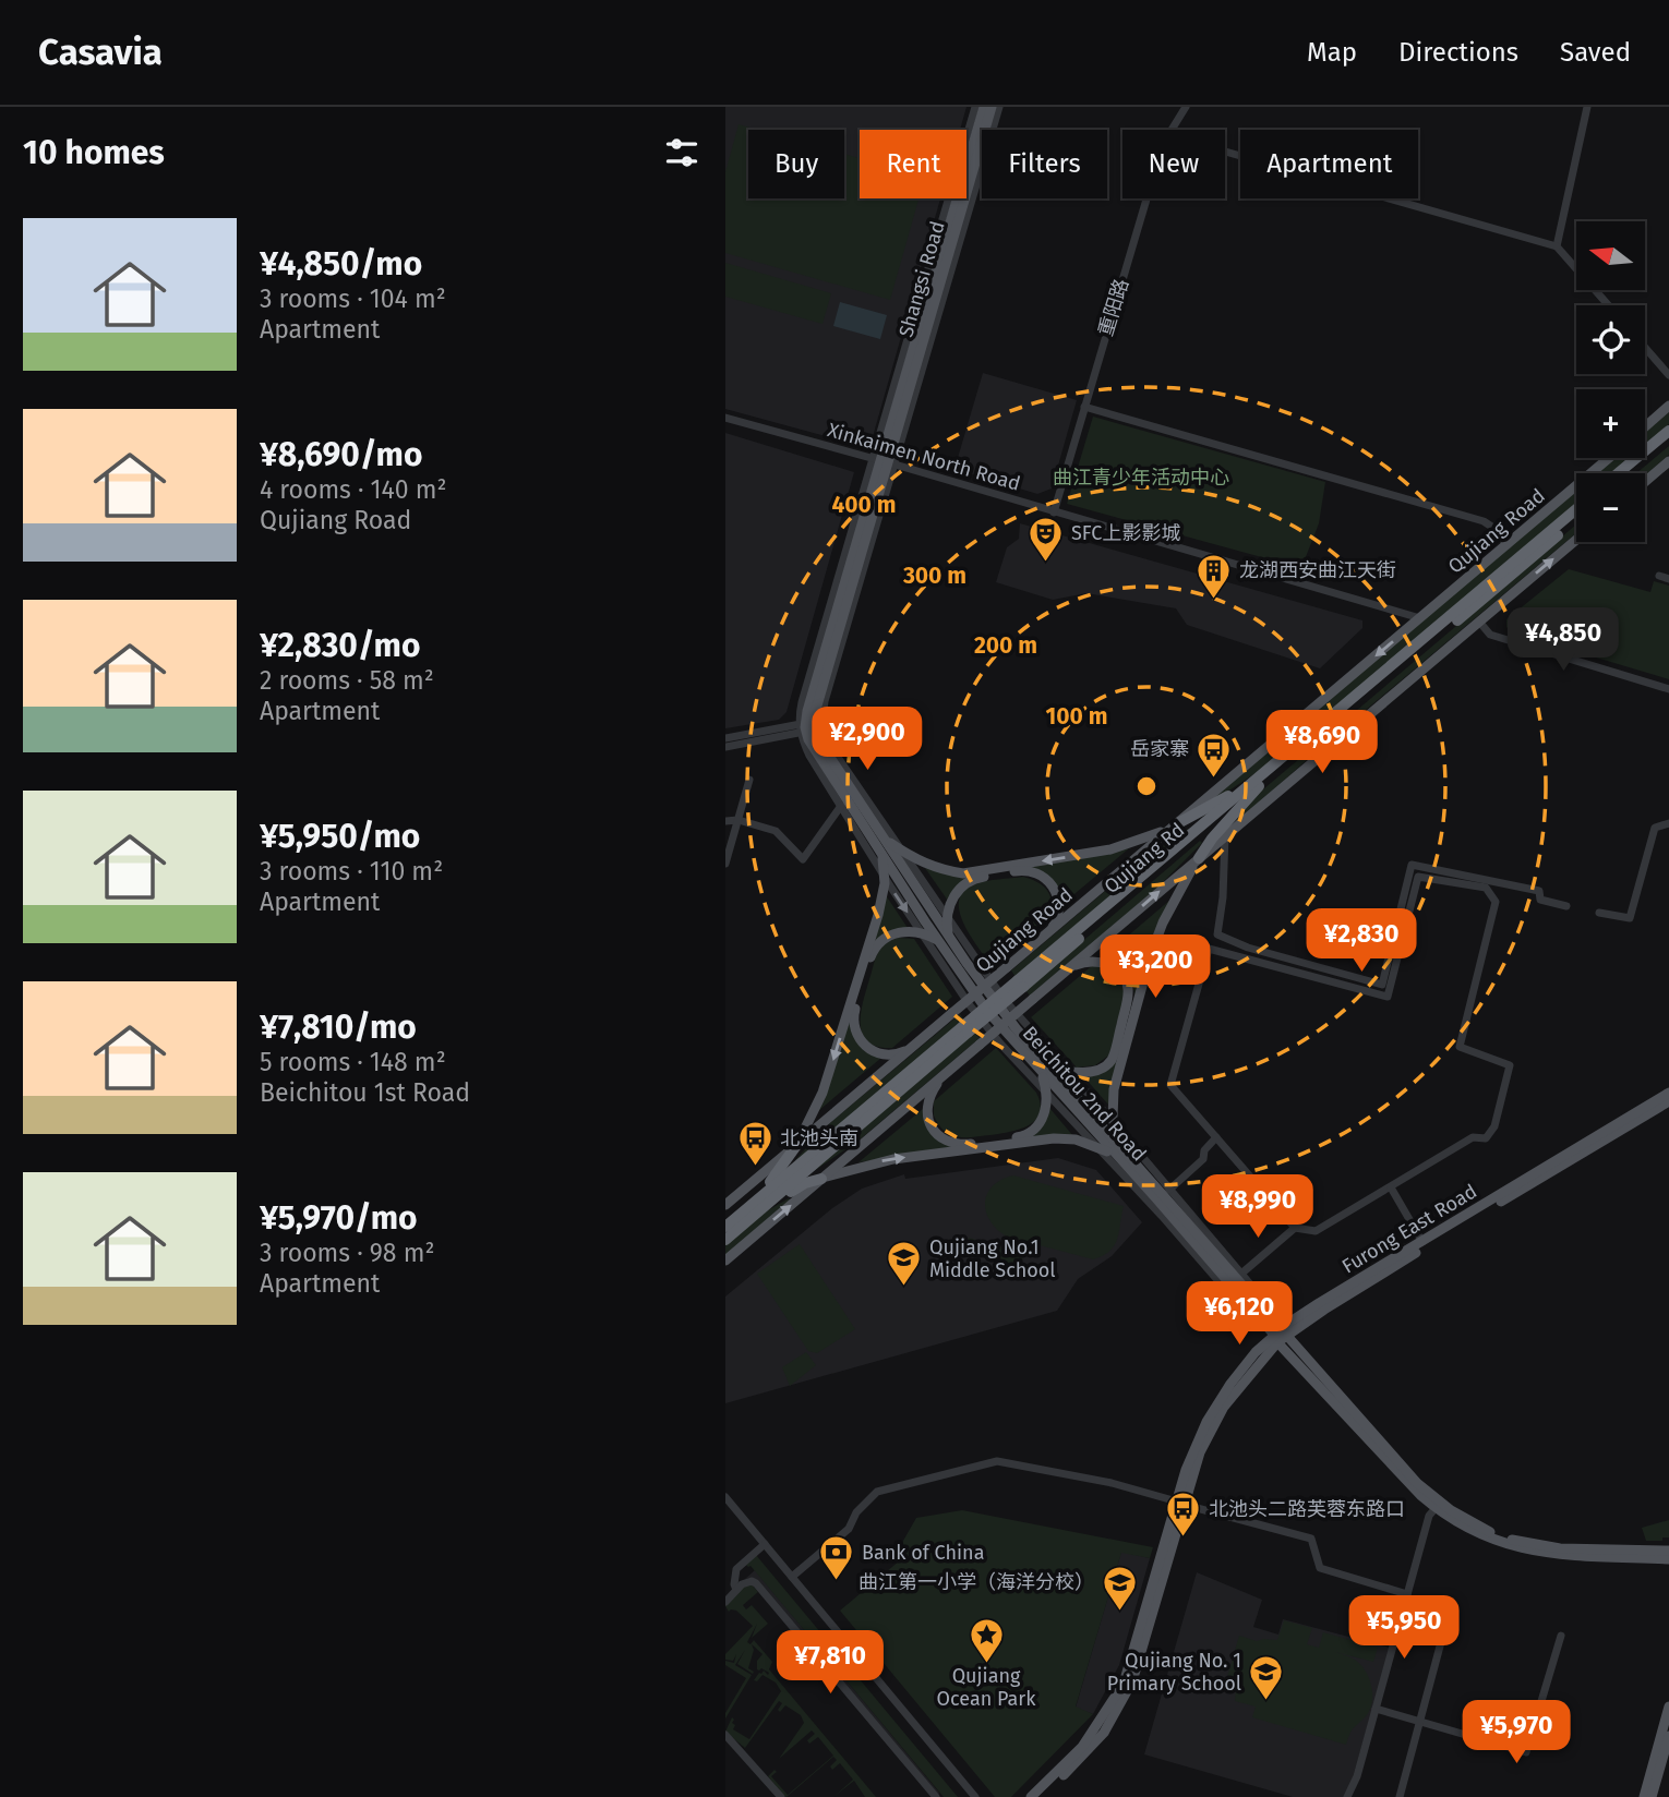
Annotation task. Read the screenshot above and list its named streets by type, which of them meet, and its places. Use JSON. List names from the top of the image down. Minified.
{"streets":{"highway":["Qujiang Rd"],"main road":["Shangsi Road","Qujiang Road","Beichitou 2nd Road","Furong East Road"],"street":["重阳路","Xinkaimen North Road"]},"crossings":[["Shangsi Road","Xinkaimen North Road"],["重阳路","Xinkaimen North Road"],["Xinkaimen North Road","Qujiang Road"],["Beichitou 2nd Road","Furong East Road"]],"parks":["曲江青少年活动中心"],"places":{"theatre":["SFC上影影城"],"building":["龙湖西安曲江天街"],"bus stop":["岳家寨","北池头南","北池头二路芙蓉东路口"],"school or university":["Qujiang No.1 Middle School","曲江第一小学（海洋分校）","Qujiang No. 1 Primary School"],"bank":["Bank of China"],"place":["Qujiang Ocean Park"]},"north":"left","page":{"header":"Casavia","nav":["Map","Directions","Saved"],"heading":"10 homes","chip":["Buy","Rent","Filters","New","Apartment"],"list":[{"name":"¥4,850/mo","note":"3 rooms · 104 m² · Apartment"},{"name":"¥8,690/mo","note":"4 rooms · 140 m² · Qujiang Road"},{"name":"¥2,830/mo","note":"2 rooms · 58 m² · Apartment"},{"name":"¥5,950/mo","note":"3 rooms · 110 m² · Apartment"},{"name":"¥7,810/mo","note":"5 rooms · 148 m² · Beichitou 1st Road"},{"name":"¥5,970/mo","note":"3 rooms · 98 m² · Apartment"}],"map_buttons":["+","−"],"price":["¥4,850","¥2,900","¥8,690","¥2,830","¥3,200","¥8,990","¥6,120","¥5,950","¥7,810","¥5,970"]},"rings":["400 m","300 m","200 m","100 m"]}
